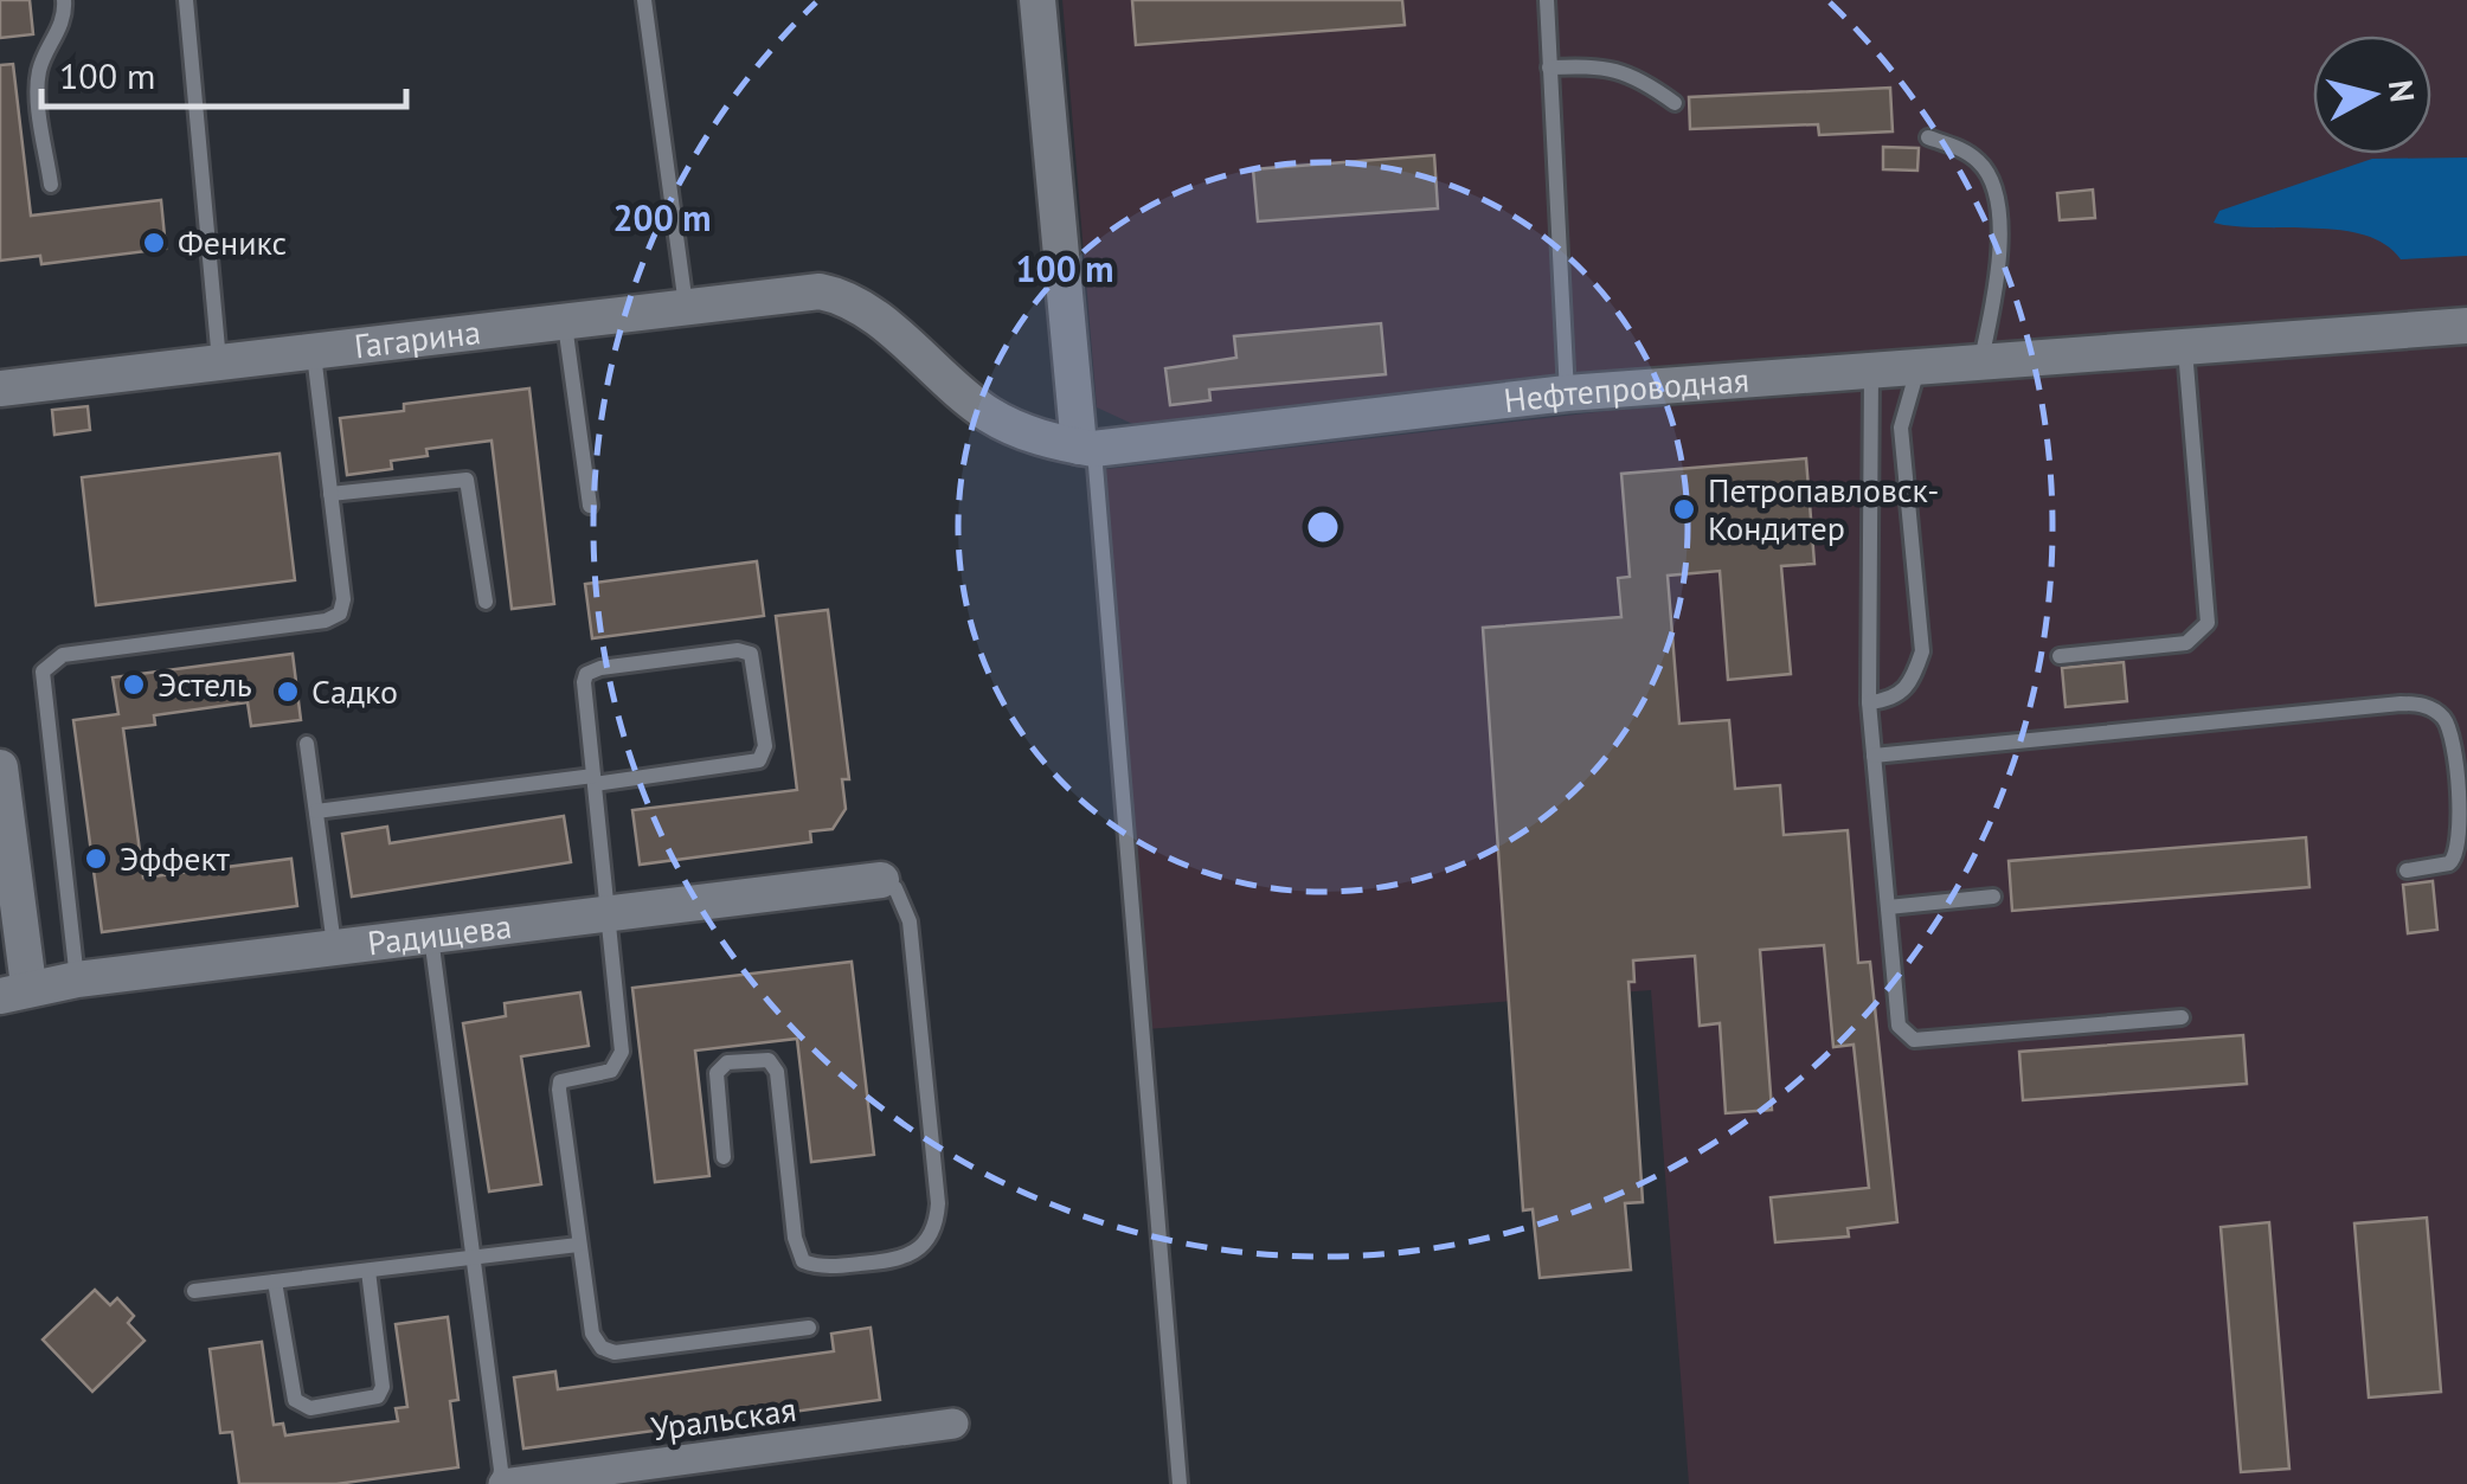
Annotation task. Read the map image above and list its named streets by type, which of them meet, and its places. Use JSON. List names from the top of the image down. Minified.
{"streets":{"street":["Гагарина","Нефтепроводная","Радищева","Уральская"]},"crossings":[["Гагарина","Нефтепроводная"]],"places":["Феникс","Петропавловск- Кондитер","Эстель","Садко","Эффект"],"scale_bar":"100 m","north":"right","rings":["200 m","100 m"]}
